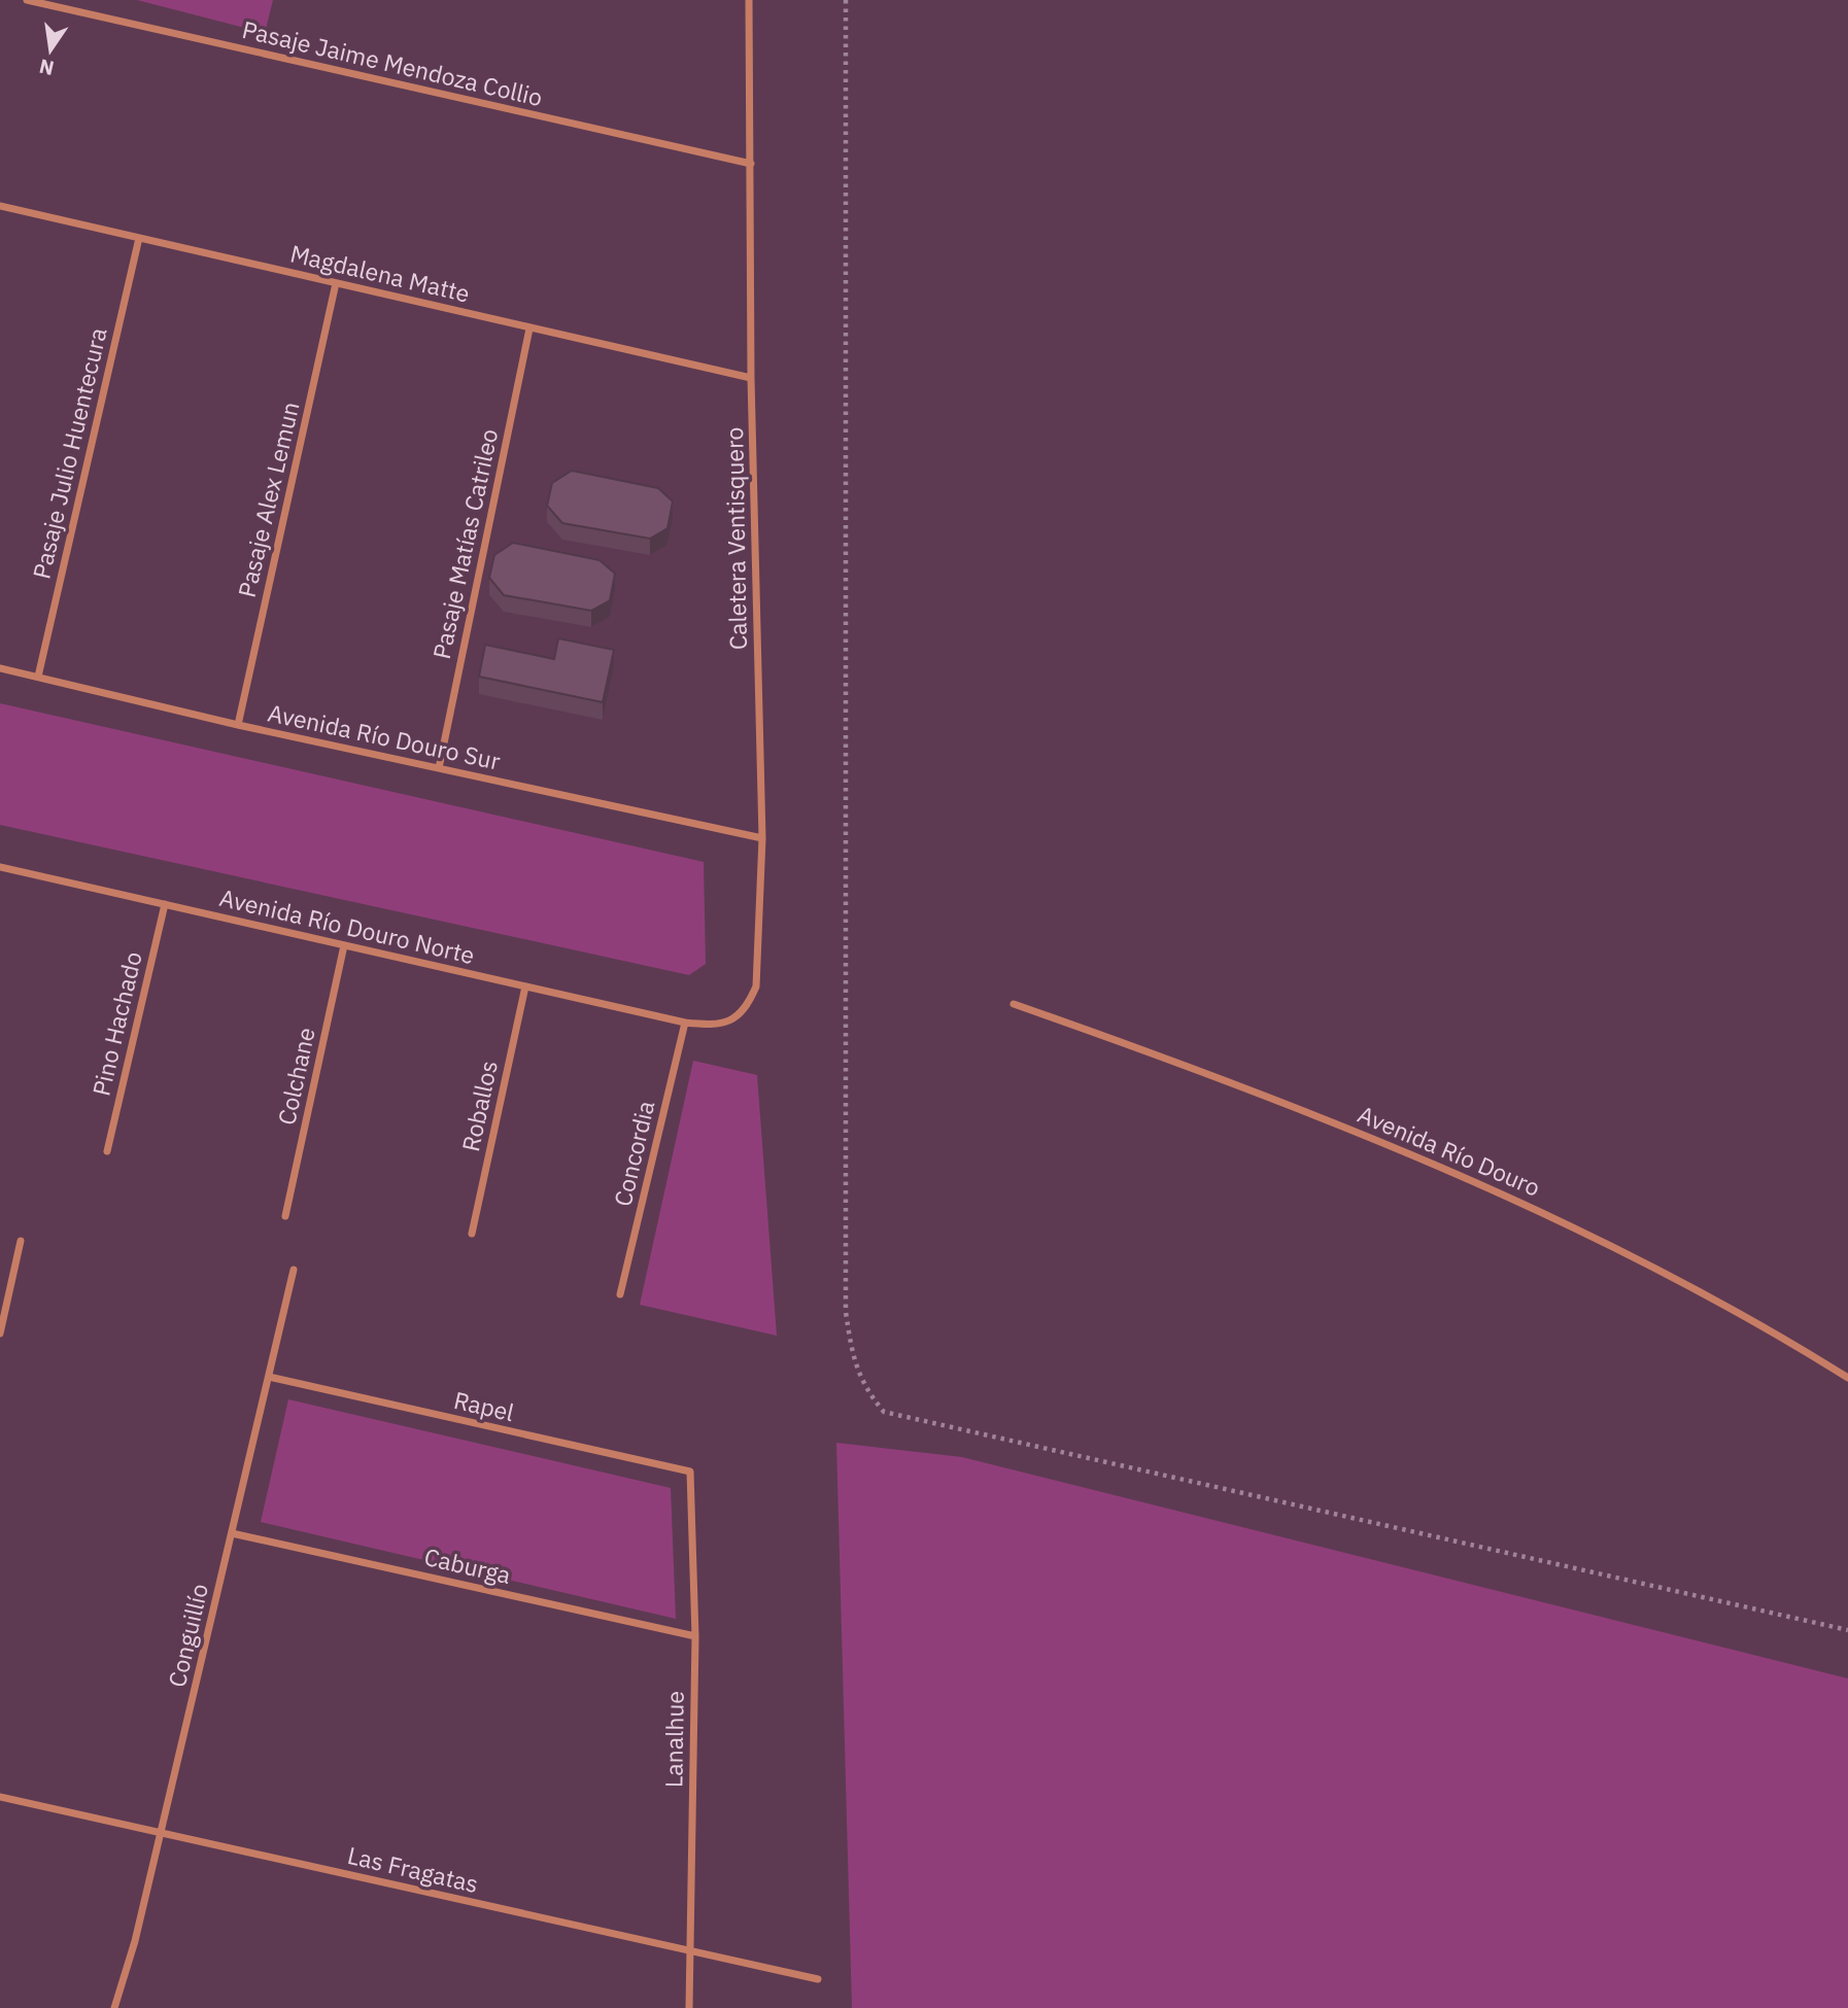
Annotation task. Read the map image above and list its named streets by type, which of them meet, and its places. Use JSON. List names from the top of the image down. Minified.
{"streets":{"street":["Pasaje Jaime Mendoza Collio","Magdalena Matte","Pasaje Julio Huentecura","Pasaje Alex Lemun","Caletera Ventisquero","Pasaje Matías Catrileo","Avenida Río Douro Sur","Avenida Río Douro Norte","Pino Hachado","Colchane","Roballos","Avenida Río Douro","Concordia","Rapel","Caburga","Conguillío","Lanalhue","Las Fragatas"]},"crossings":[["Pasaje Jaime Mendoza Collio","Caletera Ventisquero"],["Magdalena Matte","Pasaje Julio Huentecura"],["Magdalena Matte","Pasaje Alex Lemun"],["Magdalena Matte","Caletera Ventisquero"],["Magdalena Matte","Pasaje Matías Catrileo"],["Pasaje Julio Huentecura","Avenida Río Douro Sur"],["Pasaje Alex Lemun","Avenida Río Douro Sur"],["Caletera Ventisquero","Avenida Río Douro Sur"],["Caletera Ventisquero","Avenida Río Douro Norte"],["Caletera Ventisquero","Concordia"],["Pasaje Matías Catrileo","Avenida Río Douro Sur"],["Avenida Río Douro Norte","Pino Hachado"],["Avenida Río Douro Norte","Colchane"],["Avenida Río Douro Norte","Roballos"],["Avenida Río Douro Norte","Concordia"],["Rapel","Conguillío"],["Rapel","Lanalhue"],["Caburga","Conguillío"],["Caburga","Lanalhue"],["Conguillío","Las Fragatas"],["Lanalhue","Las Fragatas"]],"north":"bottom"}
